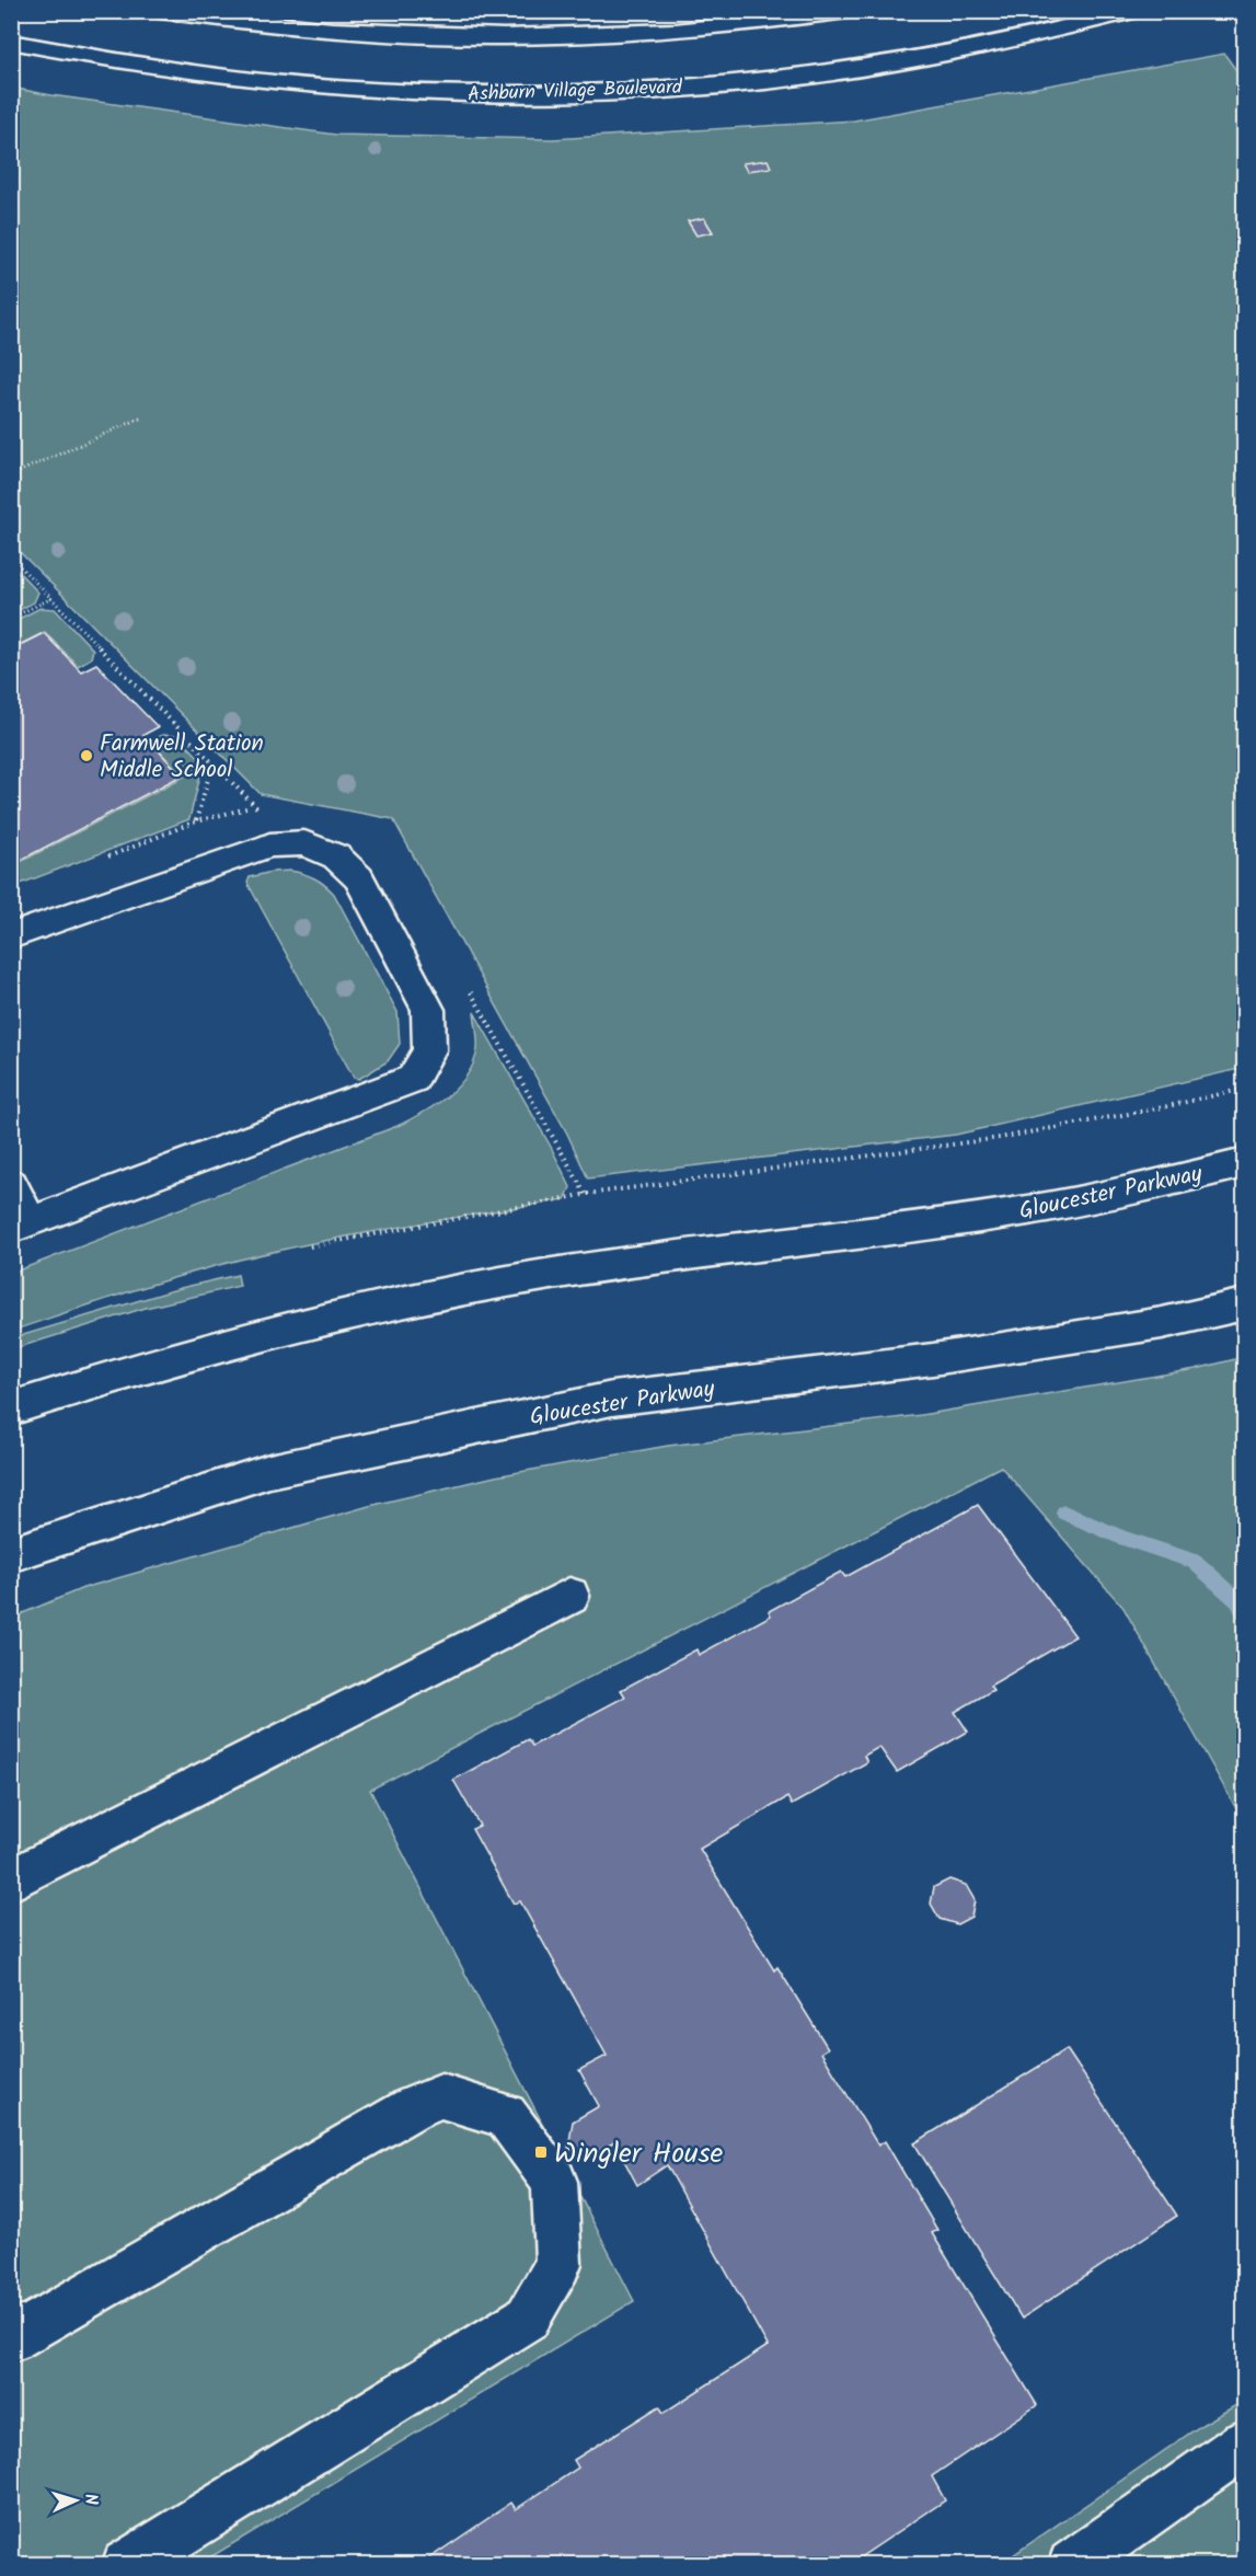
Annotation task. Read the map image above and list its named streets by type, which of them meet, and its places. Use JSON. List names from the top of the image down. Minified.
{"streets":{"main road":["Ashburn Village Boulevard","Gloucester Parkway"]},"places":{"other":["Farmwell Station Middle School"],"transit":["Wingler House"]},"north":"right"}
